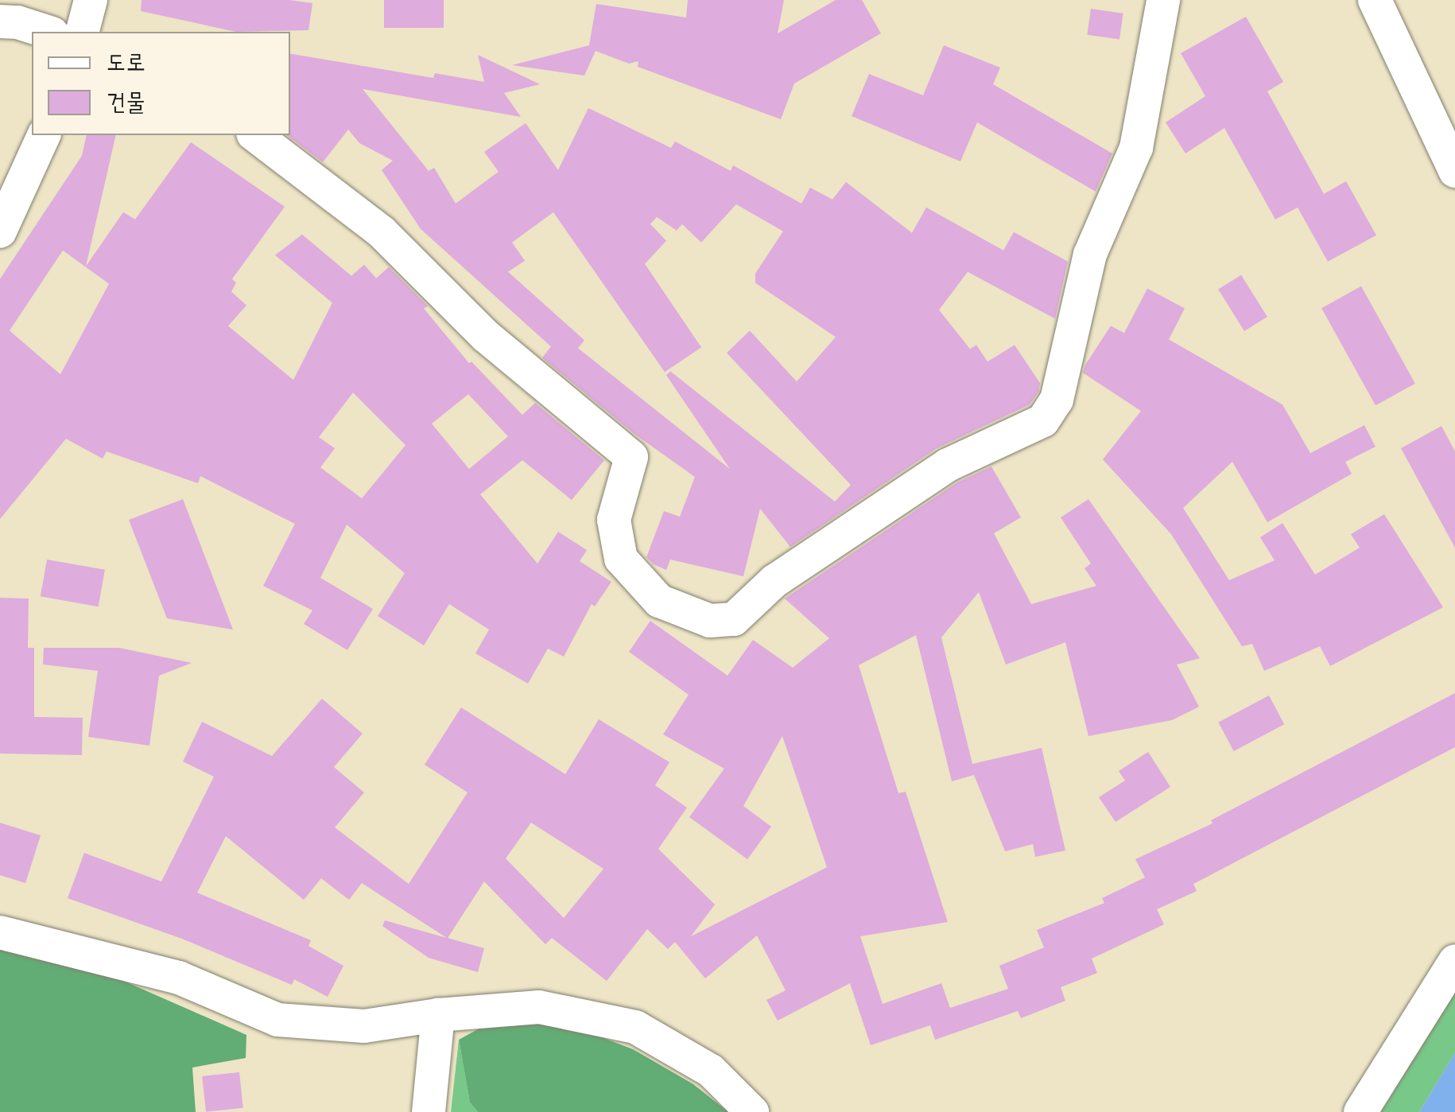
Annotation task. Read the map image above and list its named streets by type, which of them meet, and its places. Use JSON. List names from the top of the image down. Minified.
{"legend":["도로","건물"]}
